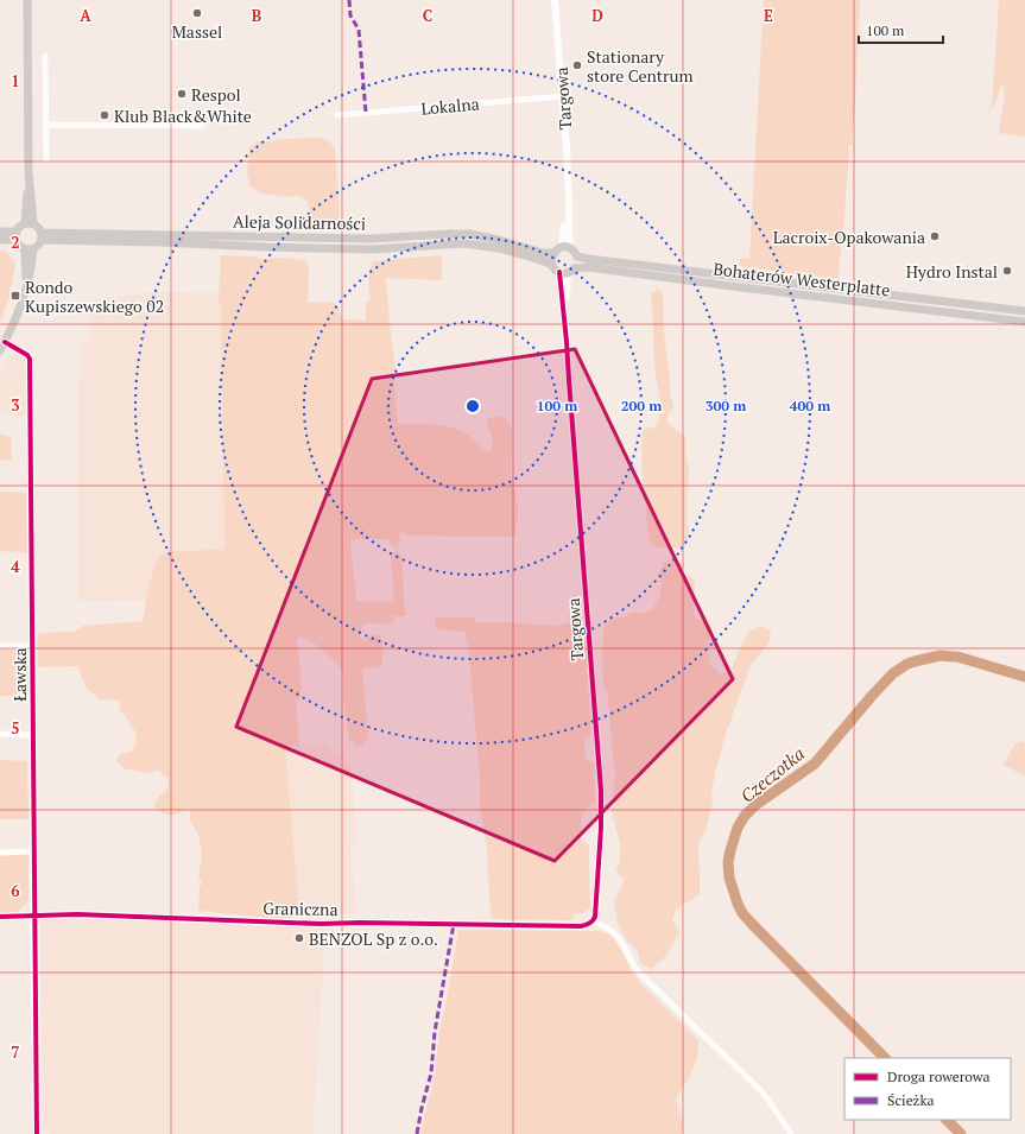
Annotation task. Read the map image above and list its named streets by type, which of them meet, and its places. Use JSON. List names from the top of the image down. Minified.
{"streets":{"main road":["Aleja Solidarności","Bohaterów Westerplatte"],"street":["Targowa","Lokalna","Ławska","Graniczna"]},"crossings":[["Targowa","Lokalna"],["Targowa","Aleja Solidarności"],["Targowa","Bohaterów Westerplatte"],["Targowa","Graniczna"],["Aleja Solidarności","Bohaterów Westerplatte"],["Ławska","Graniczna"]],"water":["Czeczotka"],"places":{"other":["Massel","Stationary store Centrum","Respol","Klub Black&White","Lacroix-Opakowania","Hydro Instal","BENZOL Sp z o.o."],"transit":["Rondo Kupiszewskiego 02"]},"legend":["Droga rowerowa","Ścieżka"],"scale_bar":"100 m","grid":{"columns":["A","B","C","D","E"],"rows":["1","2","3","4","5","6","7"]},"rings":["100 m","200 m","300 m","400 m"]}
